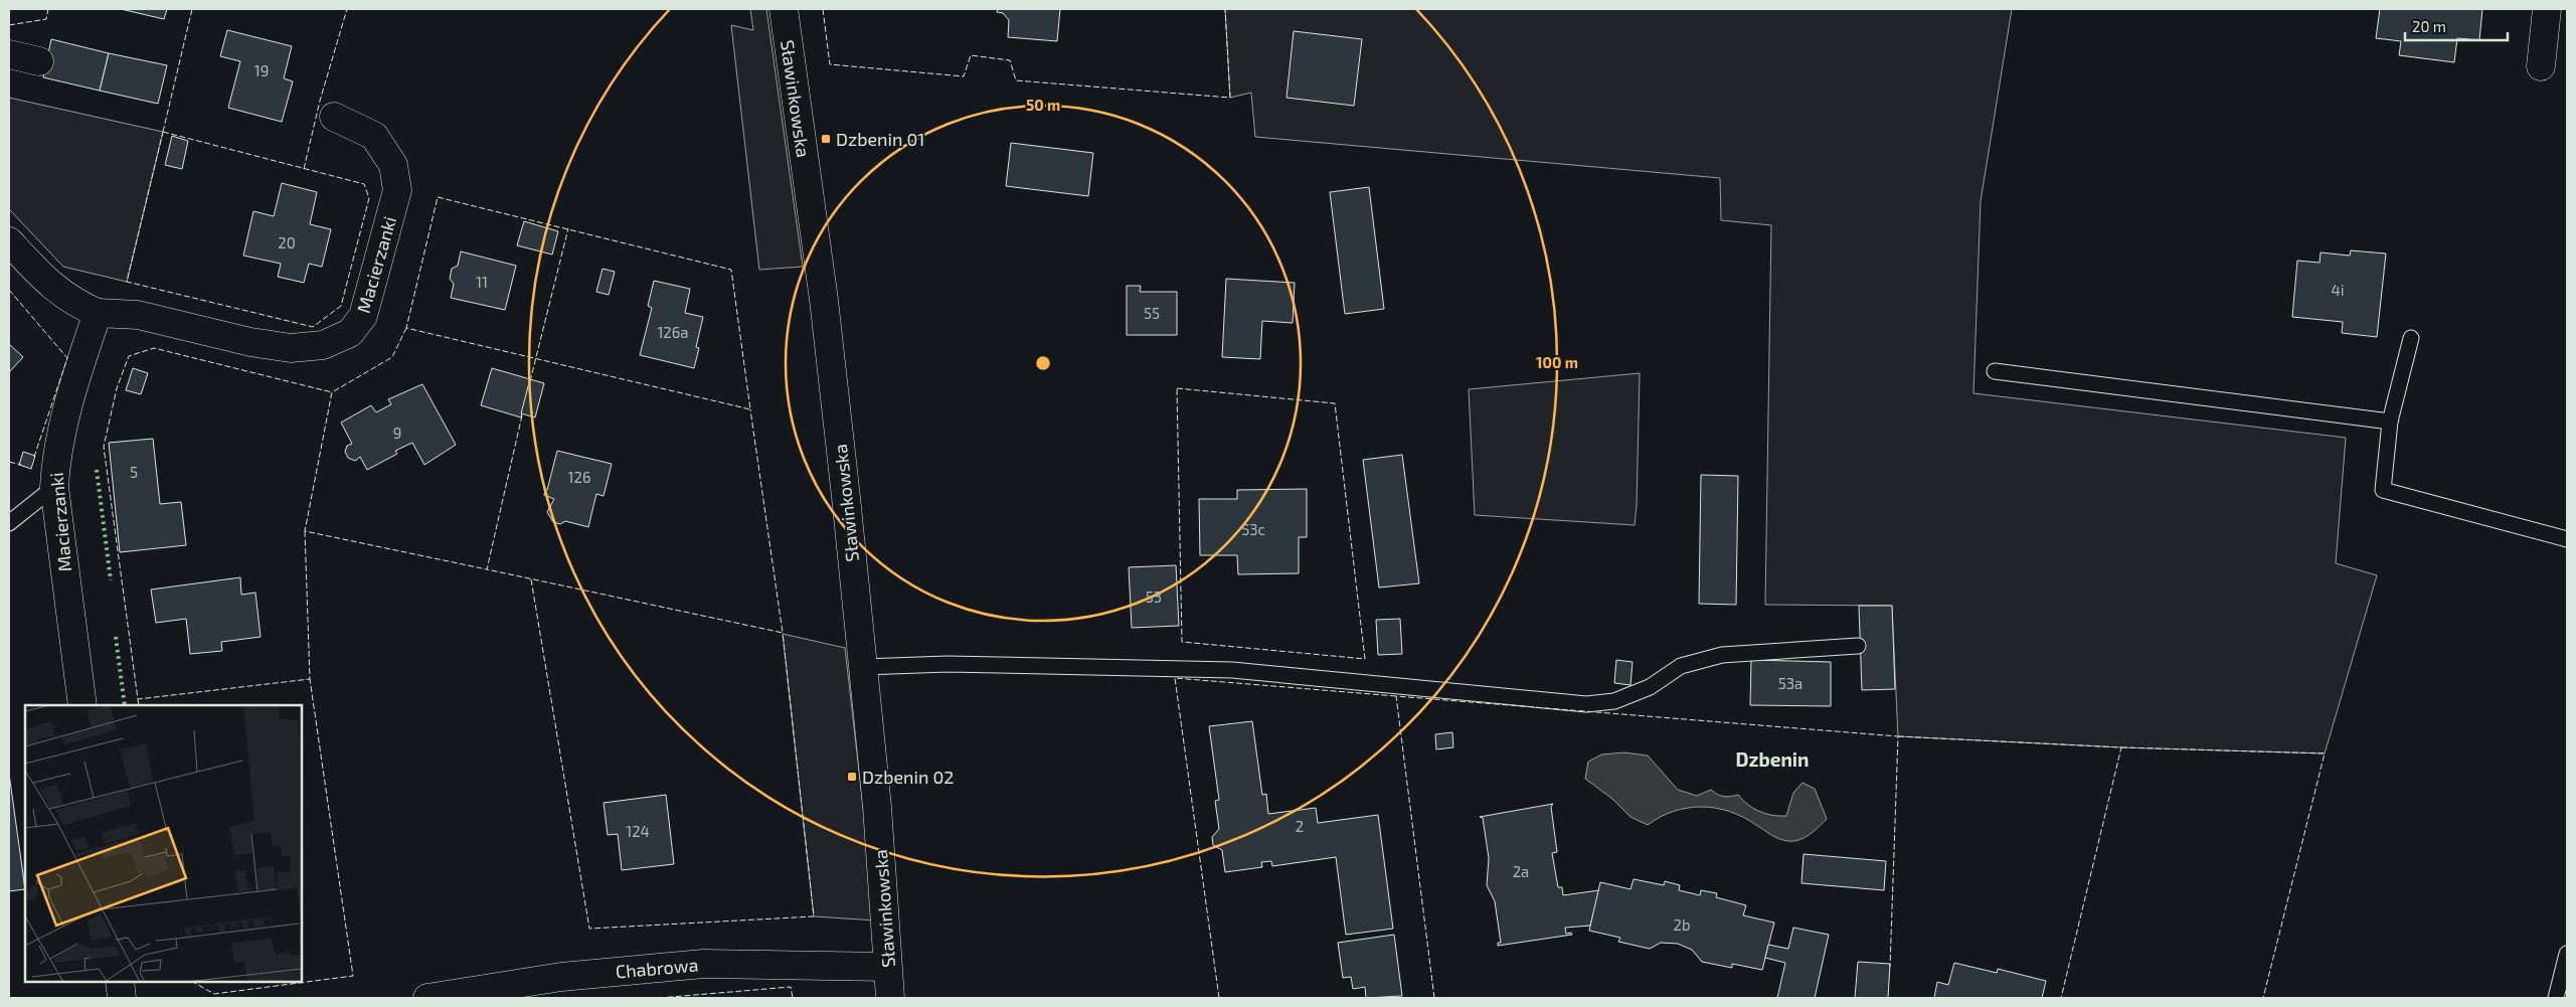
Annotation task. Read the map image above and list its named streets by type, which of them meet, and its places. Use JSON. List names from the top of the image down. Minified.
{"streets":{"street":["Sławinkowska","Macierzanki","Chabrowa"]},"crossings":[["Sławinkowska","Chabrowa"]],"districts":["Dzbenin"],"places":{"transit":["Dzbenin 01","Dzbenin 02"]},"house_numbers":["19","20","11","4i","55","126a","9","5","126","53c","53","53a","2","124","2a","2b"],"scale_bar":"20 m","rings":["50 m","100 m"]}
